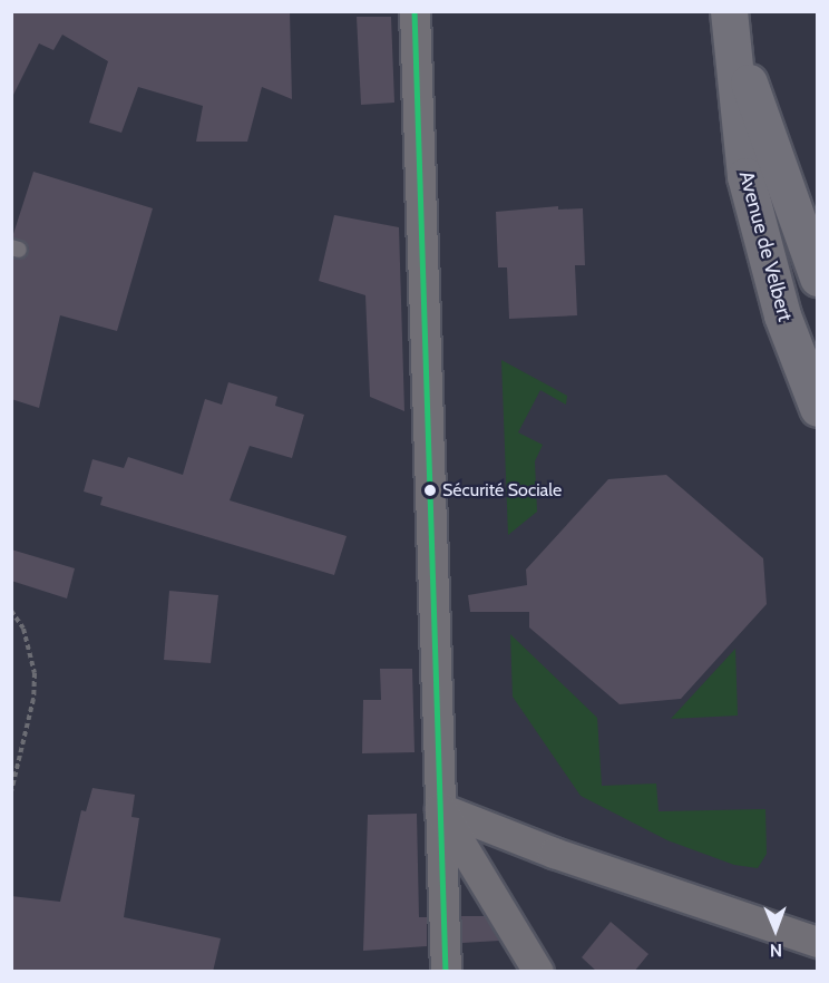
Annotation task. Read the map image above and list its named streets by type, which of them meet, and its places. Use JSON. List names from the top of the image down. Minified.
{"streets":{"main road":["Avenue de Velbert"]},"places":["Sécurité Sociale"],"north":"bottom"}
